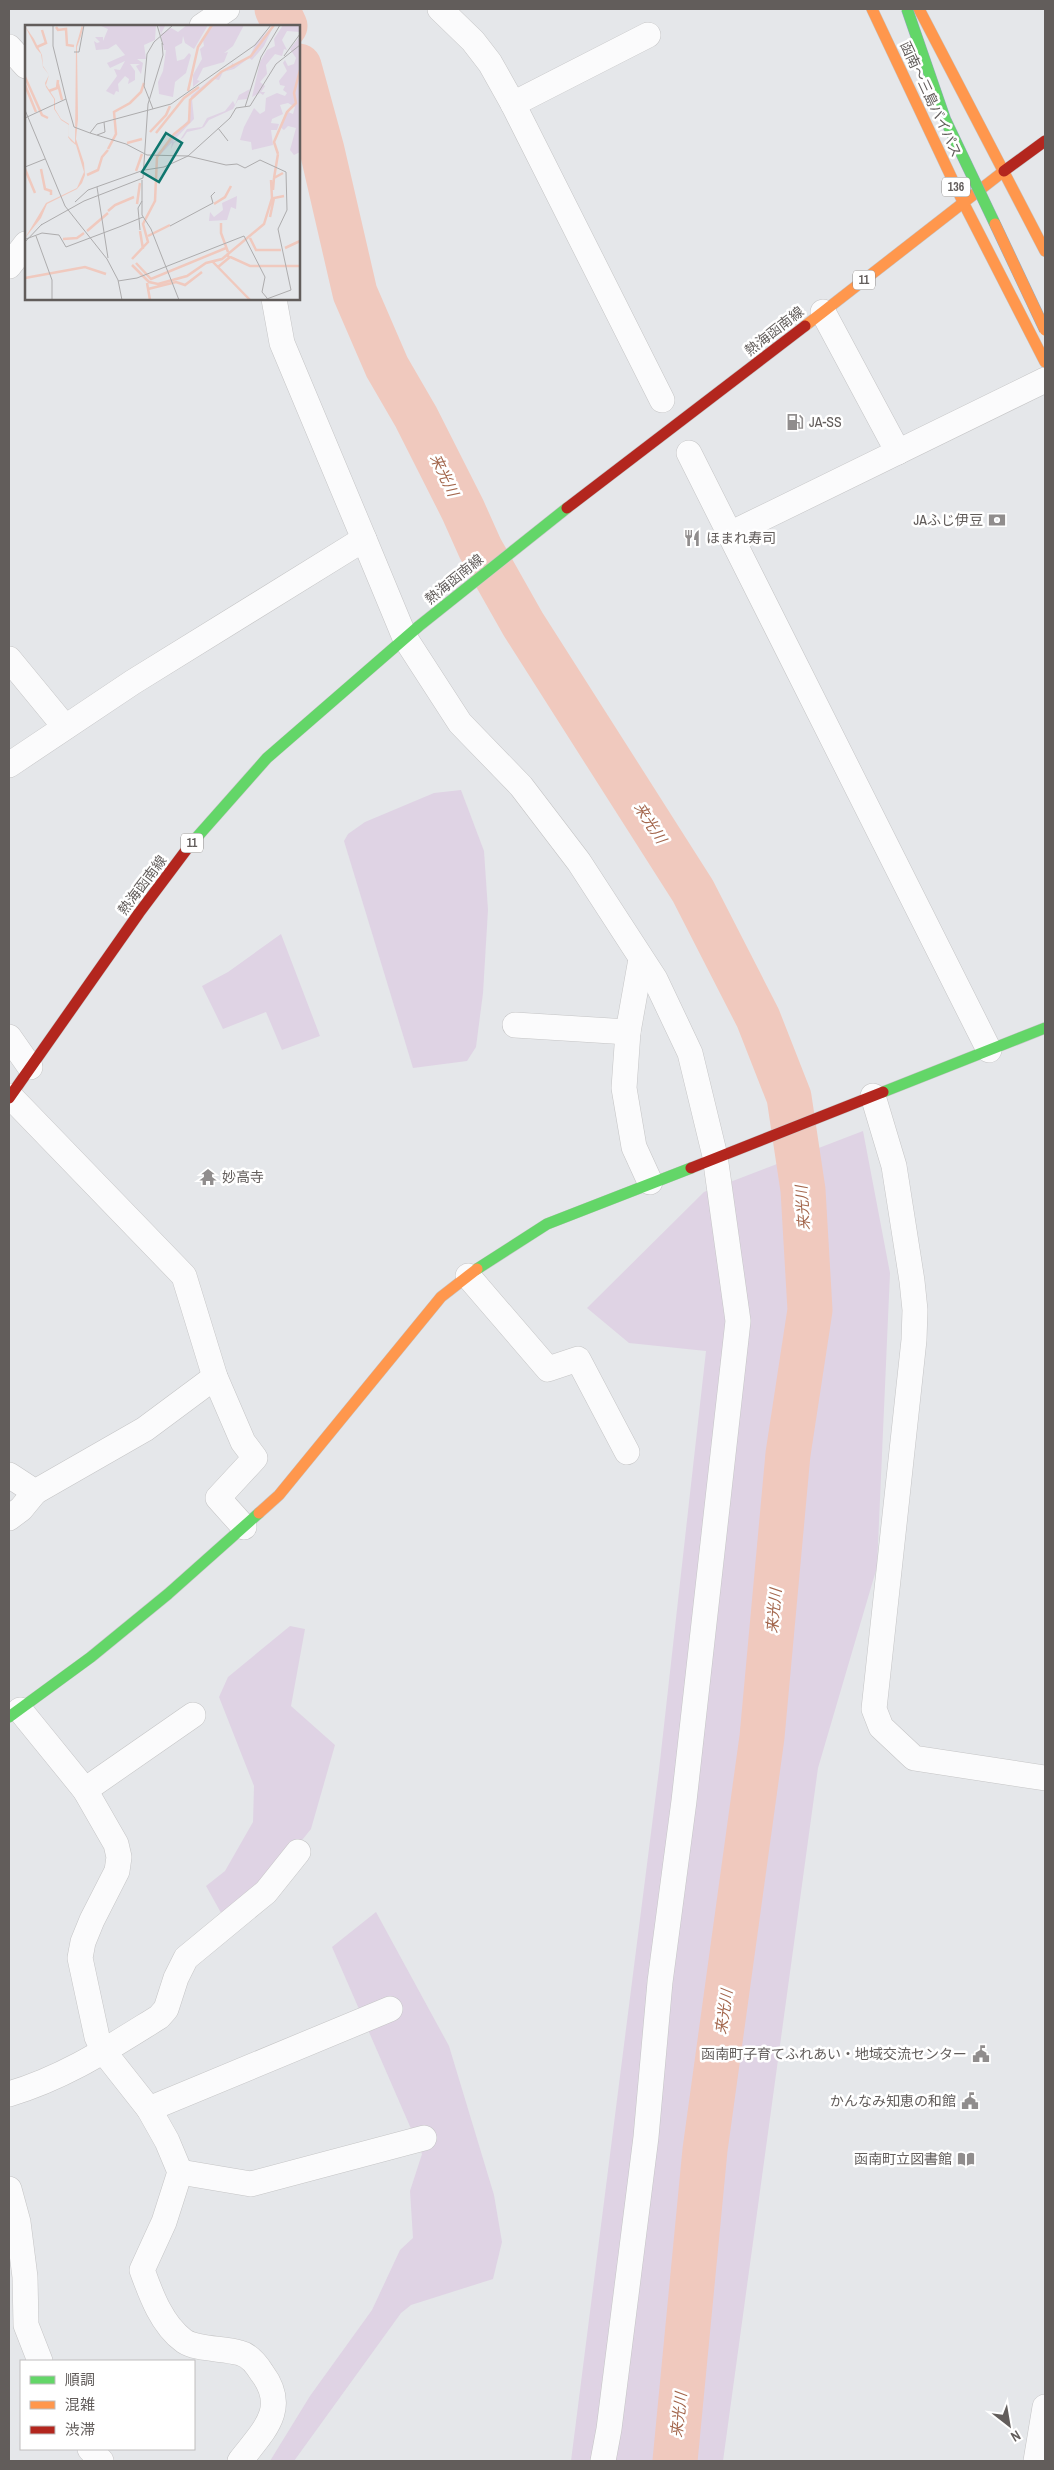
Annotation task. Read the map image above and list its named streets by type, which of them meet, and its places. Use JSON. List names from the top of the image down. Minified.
{"streets":{"main road":["函南～三島バイパス","136","11","熱海函南線"]},"crossings":[["函南～三島バイパス","熱海函南線"]],"water":["来光川"],"places":{"fuel station":["JA-SS"],"bank":["JAふじ伊豆"],"restaurant":["ほまれ寿司"],"temple":["妙高寺"],"public building":["函南町子育てふれあい・地域交流センター","かんなみ知恵の和館"],"library":["函南町立図書館"]},"legend":["順調","混雑","渋滞"],"north":"bottom right"}
